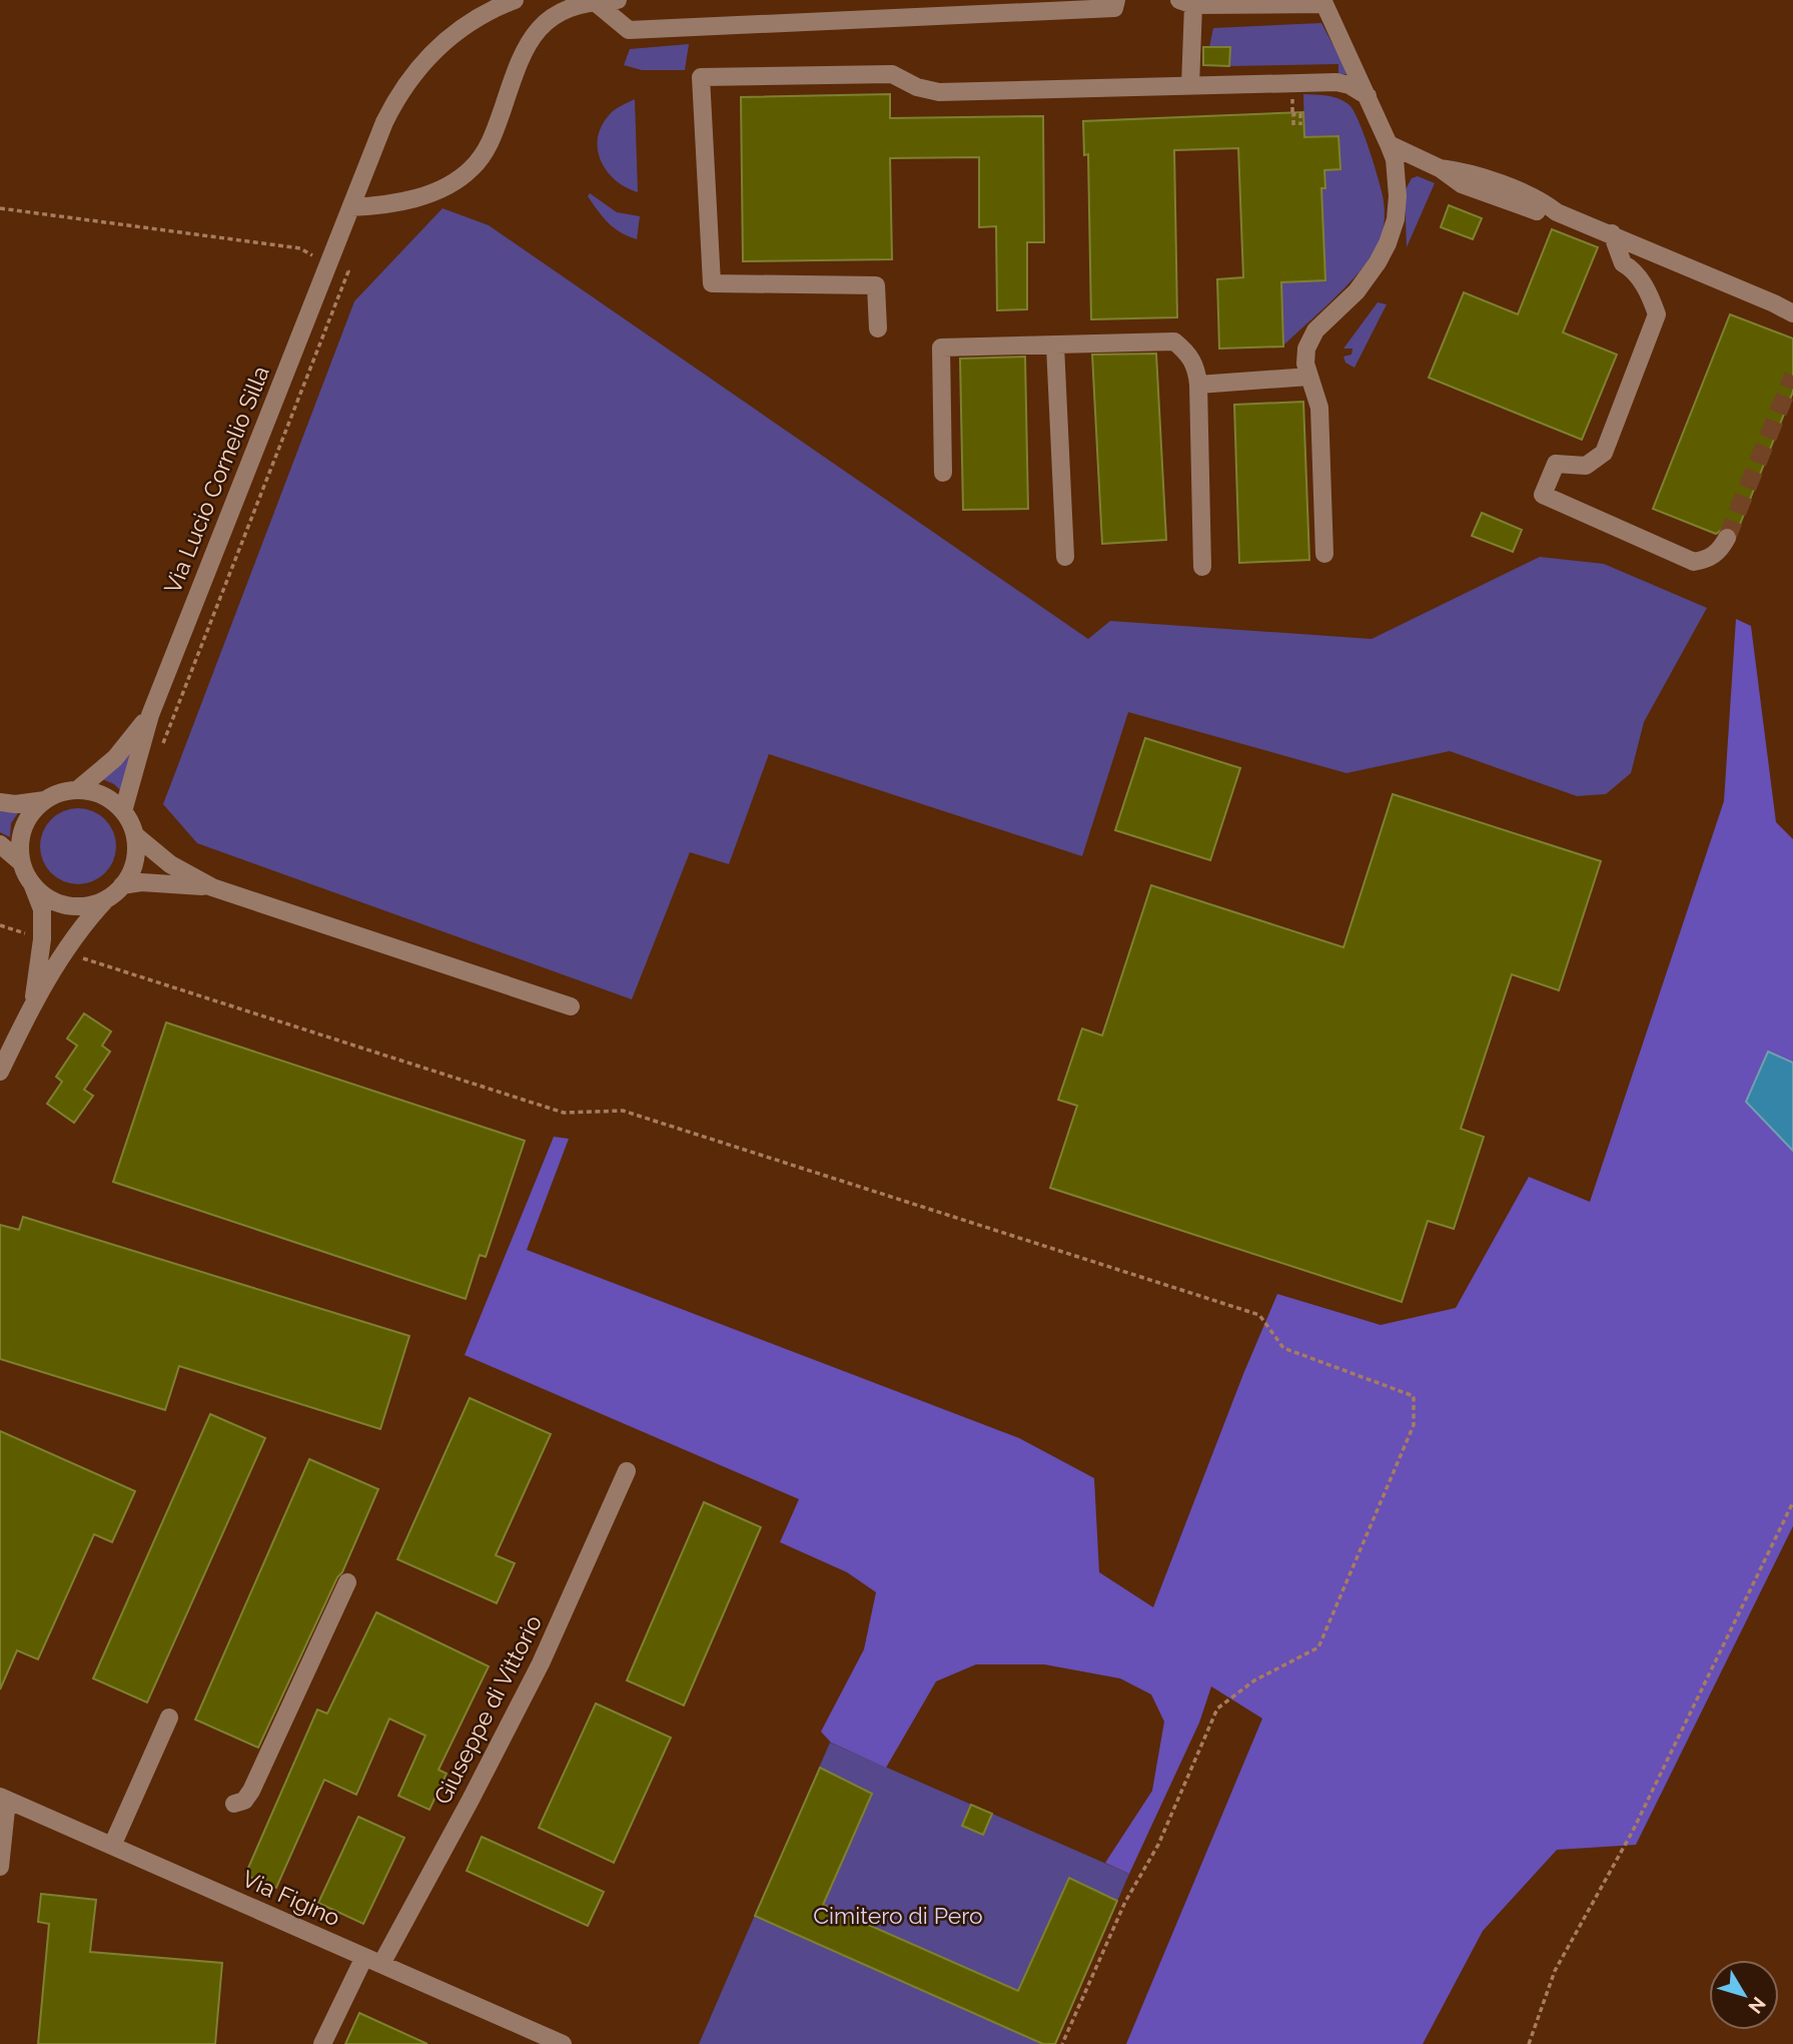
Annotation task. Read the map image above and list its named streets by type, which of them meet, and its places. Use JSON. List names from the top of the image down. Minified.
{"streets":{"street":["Via Lucio Cornelio Silla","Giuseppe di Vittorio","Via Figino"]},"crossings":[["Giuseppe di Vittorio","Via Figino"]],"parks":["Cimitero di Pero"],"north":"bottom right"}
